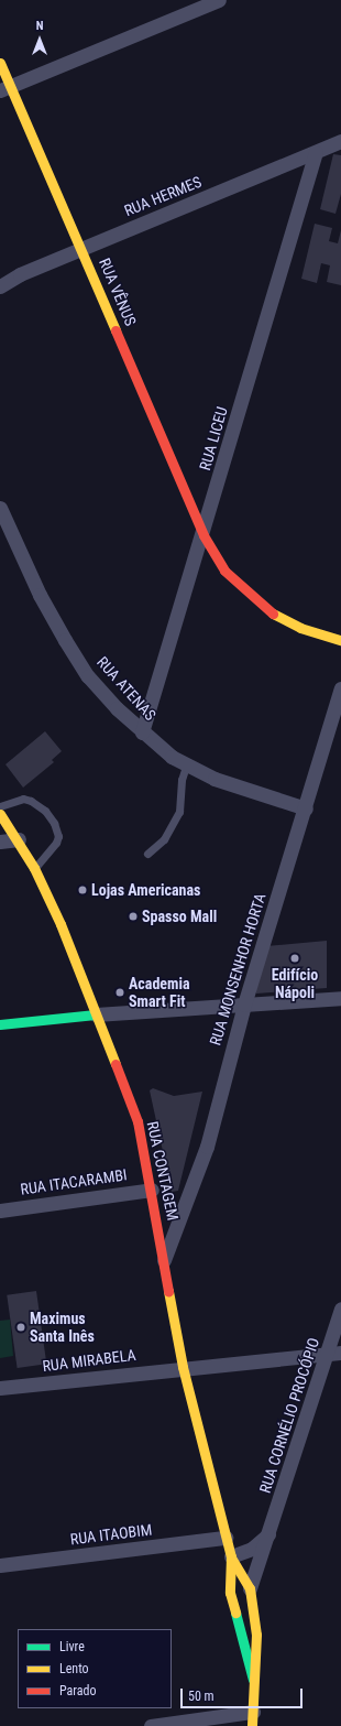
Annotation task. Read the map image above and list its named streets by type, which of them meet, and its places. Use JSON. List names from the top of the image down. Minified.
{"streets":{"street":["RUA HERMES","RUA VÊNUS","RUA LICEU","RUA ATENAS","RUA MONSENHOR HORTA","RUA CONTAGEM","RUA ITACARAMBI","RUA MIRABELA","RUA CORNÉLIO PROCÓPIO","RUA ITAOBIM"]},"crossings":[["RUA HERMES","RUA VÊNUS"],["RUA HERMES","RUA LICEU"],["RUA VÊNUS","RUA LICEU"],["RUA LICEU","RUA ATENAS"],["RUA ATENAS","RUA MONSENHOR HORTA"],["RUA MONSENHOR HORTA","RUA CONTAGEM"],["RUA CONTAGEM","RUA ITACARAMBI"],["RUA CONTAGEM","RUA MIRABELA"],["RUA CONTAGEM","RUA CORNÉLIO PROCÓPIO"],["RUA CONTAGEM","RUA ITAOBIM"],["RUA MIRABELA","RUA CORNÉLIO PROCÓPIO"]],"places":["Lojas Americanas","Spasso Mall","Edifício Nápoli","Academia Smart Fit","Maximus Santa Inês"],"legend":["Livre","Lento","Parado"],"scale_bar":"50 m","north":"top"}
